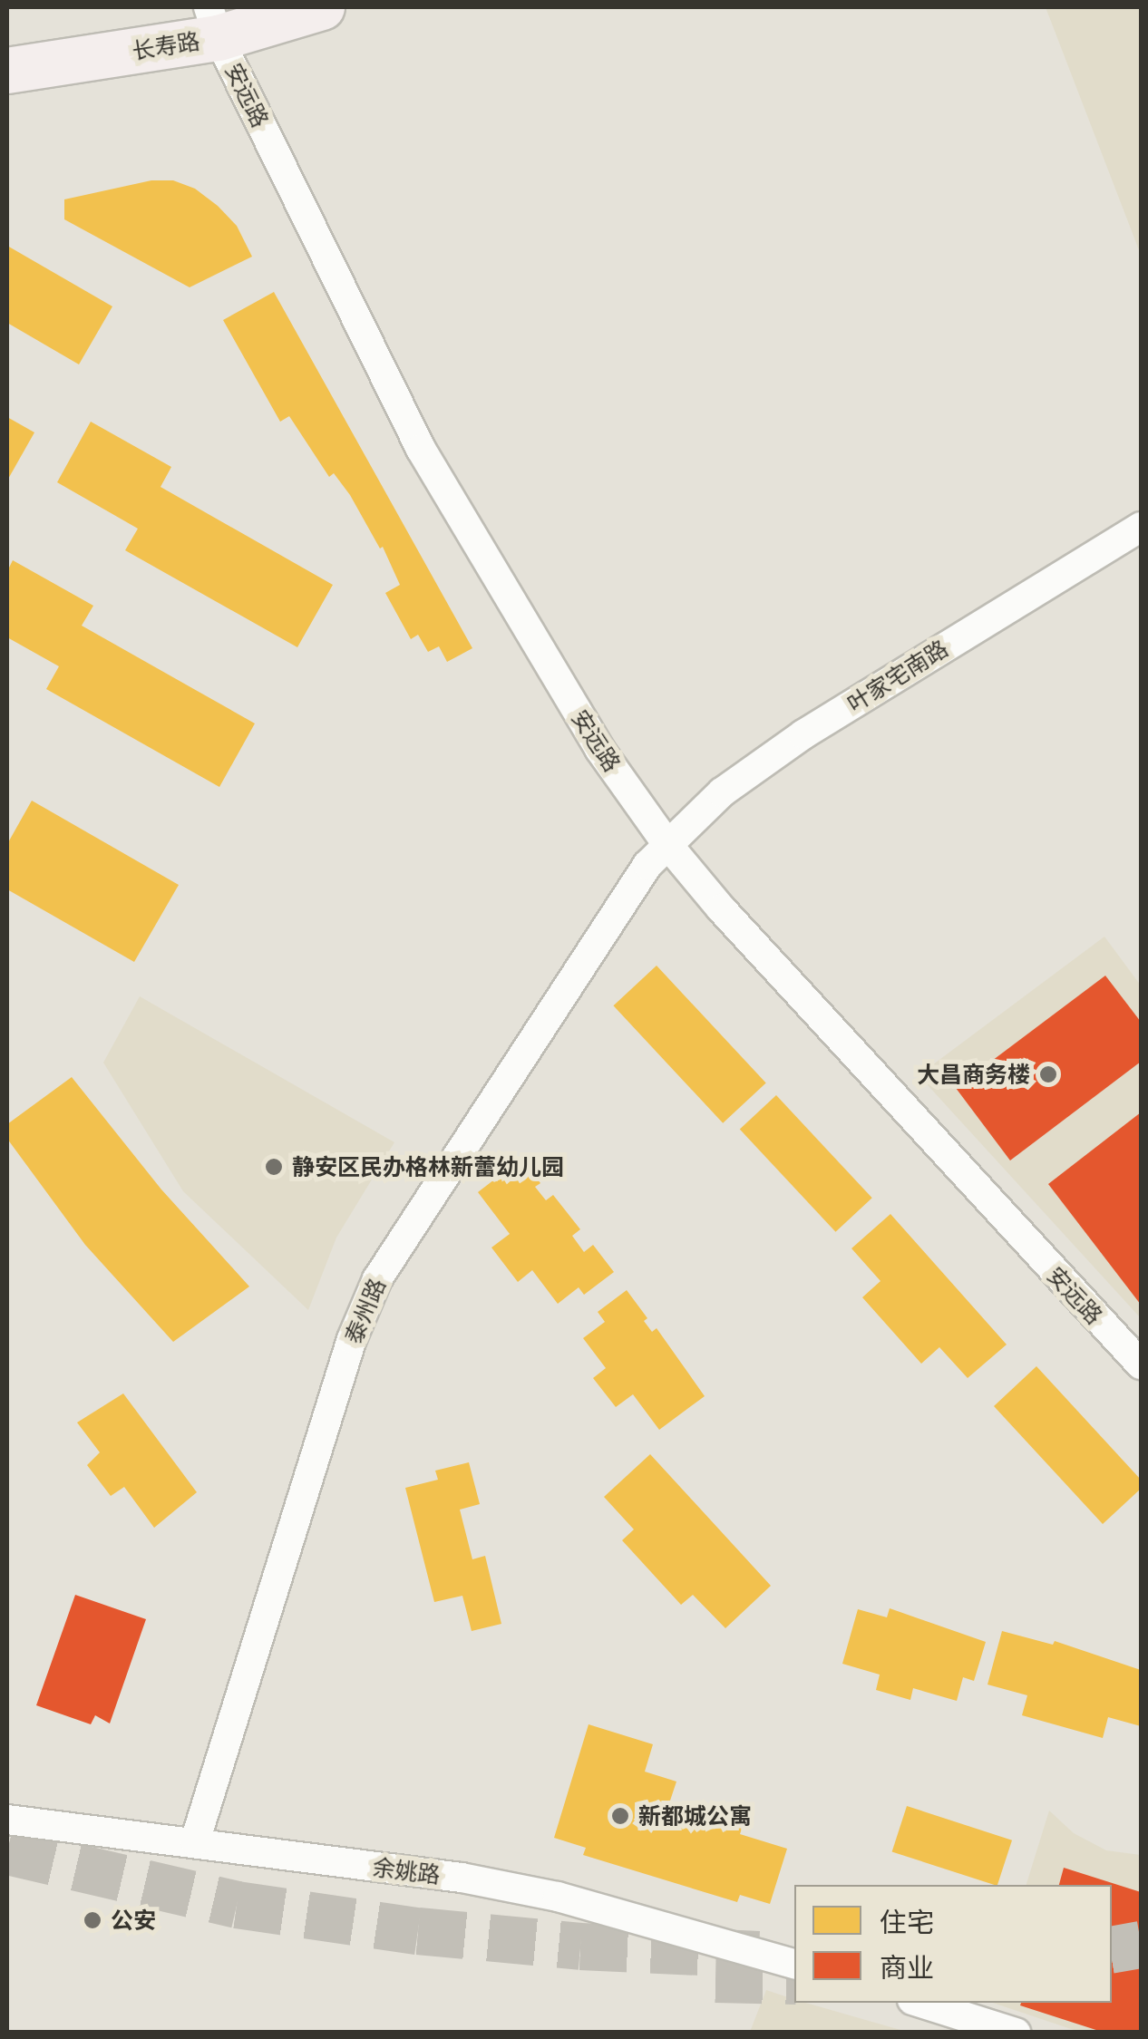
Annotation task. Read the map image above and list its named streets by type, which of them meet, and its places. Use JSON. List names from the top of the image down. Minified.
{"streets":{"main road":["长寿路"],"street":["安远路","叶家宅南路","泰州路","余姚路"]},"crossings":[["长寿路","安远路"],["安远路","叶家宅南路"],["安远路","泰州路"],["叶家宅南路","泰州路"],["泰州路","余姚路"]],"places":["大昌商务楼","静安区民办格林新蕾幼儿园","新都城公寓","公安"],"legend":["住宅","商业"]}
